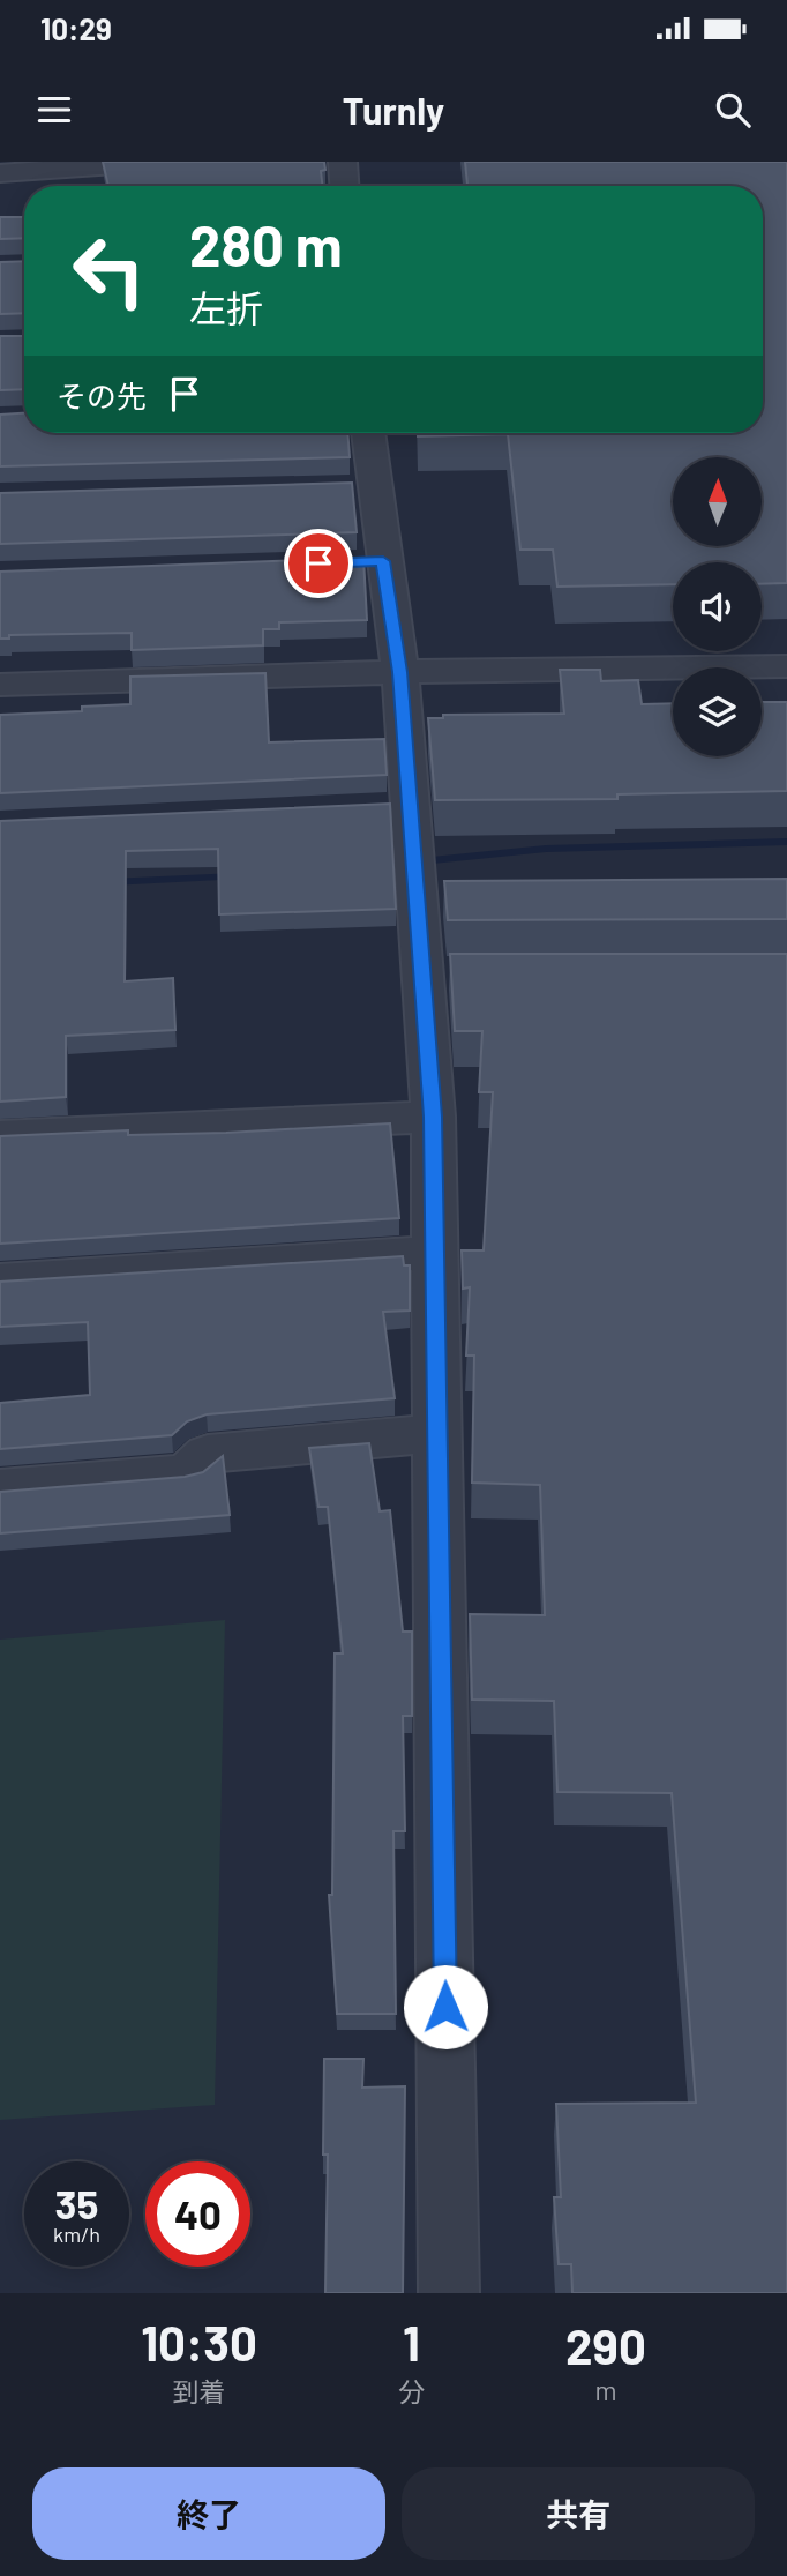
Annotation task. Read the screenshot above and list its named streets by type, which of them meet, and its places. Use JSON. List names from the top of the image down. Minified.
{"north":"top","page":{"status":"10:29","header":"Turnly","turn":["280 m","左折"],"then":"その先","speed":"35 km/h","limit":"40","eta":["10:30","到着","1","分","290","m"],"buttons":["終了","共有"]}}
